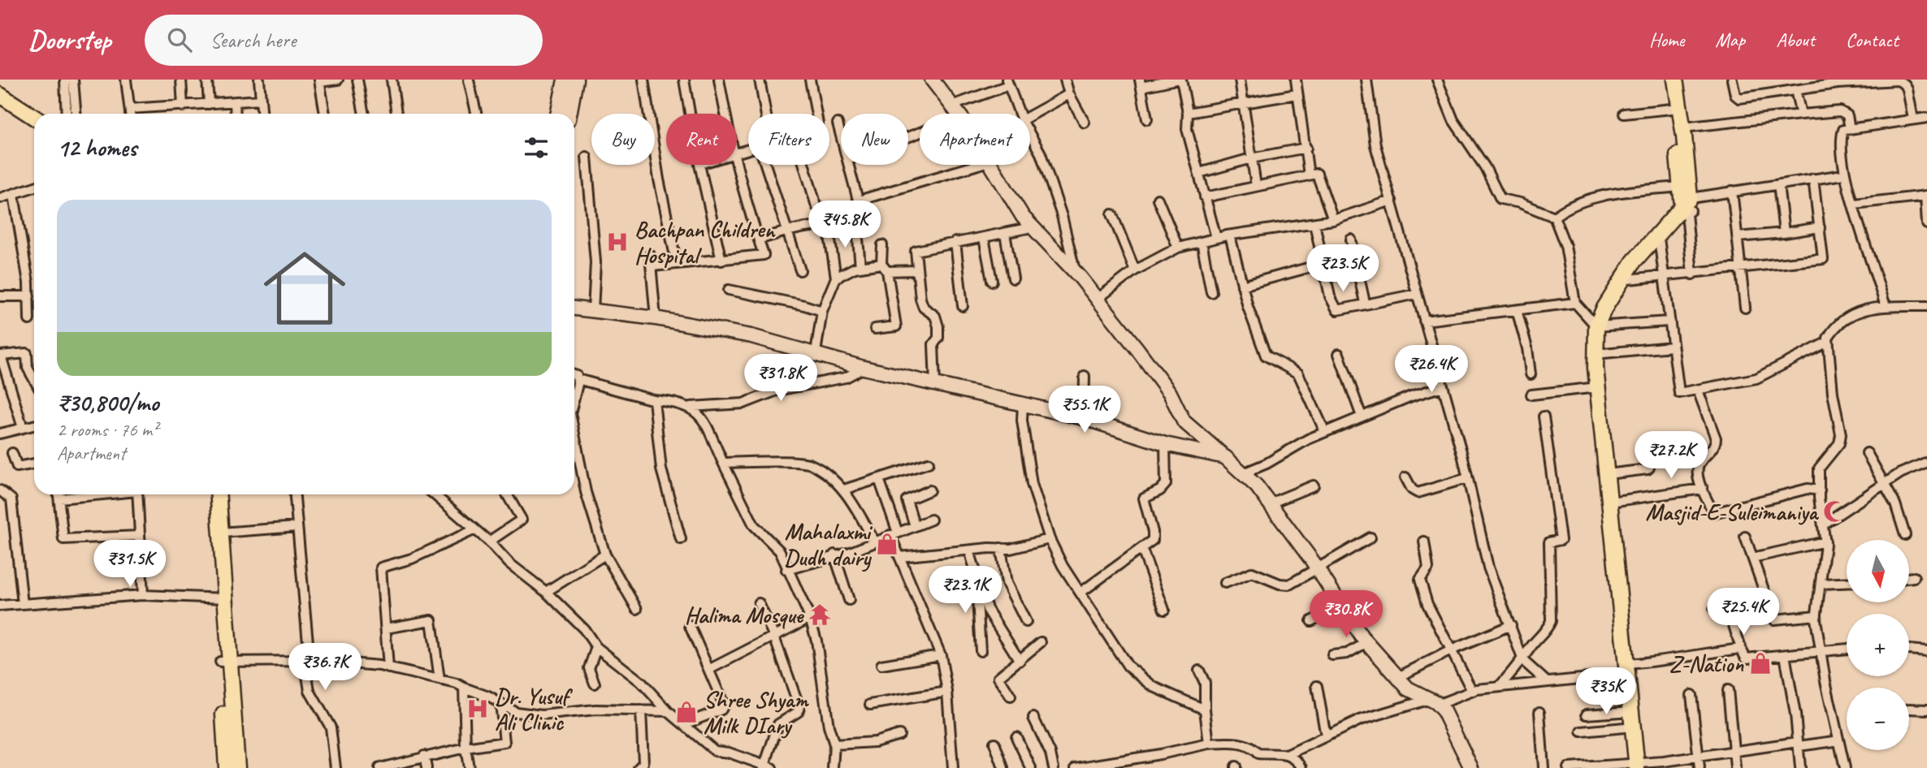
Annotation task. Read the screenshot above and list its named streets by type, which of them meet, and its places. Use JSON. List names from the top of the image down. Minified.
{"places":{"hospital":["Bachpan Children Hospital","Dr. Yusuf Ali Clinic"],"mosque":["Masjid-E-Suleimaniya"],"shop":["Mahalaxmi Dudh dairy","Z-Nation","Shree Shyam Milk DIary"],"temple":["Halima Mosque"]},"north":"bottom","page":{"header":"Doorstep","search":"Search here","nav":["Home","Map","About","Contact"],"chip":["Buy","Rent","Filters","New","Apartment"],"heading":"12 homes","list":[{"name":"₹30,800/mo","note":"2 rooms · 76 m² · Apartment"}],"price":["₹45.8K","₹23.5K","₹26.4K","₹31.8K","₹55.1K","₹27.2K","₹31.5K","₹23.1K","₹25.4K","₹30.8K","₹36.7K","₹35K"],"map_buttons":["+","−"]}}
